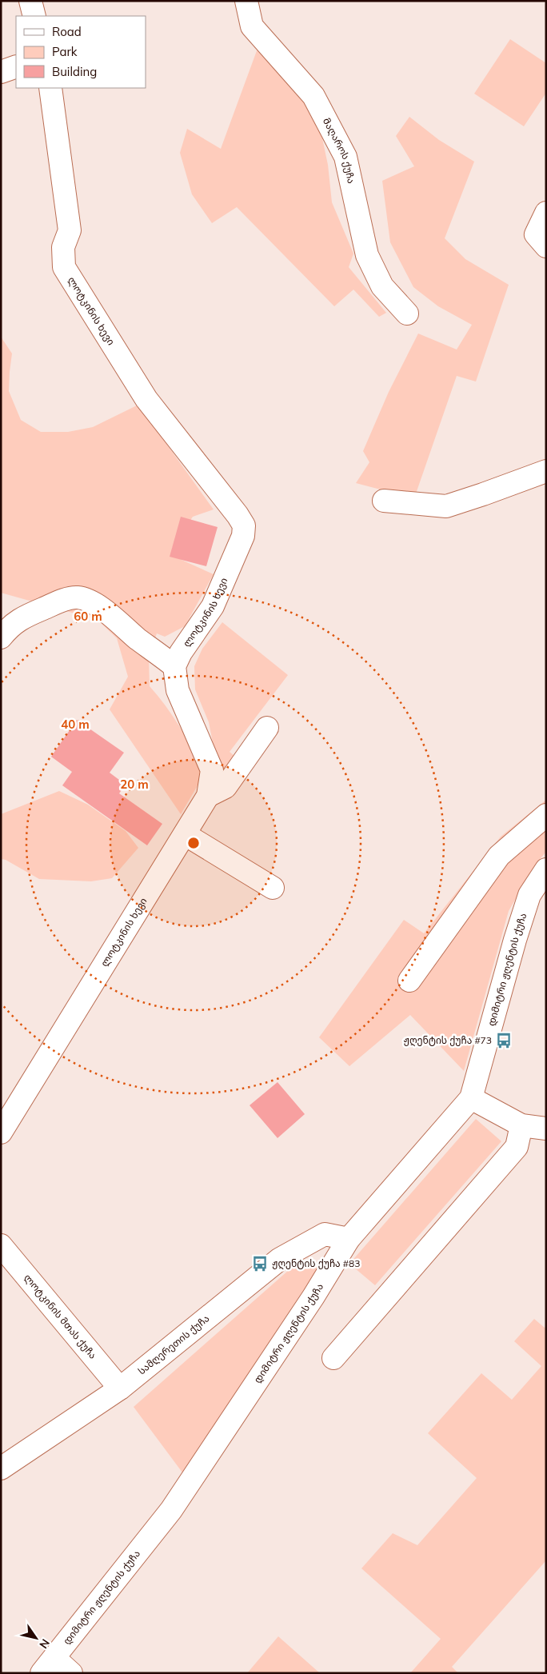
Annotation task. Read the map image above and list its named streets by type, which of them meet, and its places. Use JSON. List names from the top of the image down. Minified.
{"streets":{"street":["მაღაროს ქუჩა","ლოტკინის ხევი","დიმიტრი ჟღენტის ქუჩა","ლოტკინის მთას ქუჩა","სამღერეთის ქუჩა"]},"crossings":[["დიმიტრი ჟღენტის ქუჩა","სამღერეთის ქუჩა"],["ლოტკინის მთას ქუჩა","სამღერეთის ქუჩა"]],"places":{"bus stop":["ჟღენტის ქუჩა #73","ჟღენტის ქუჩა #83"]},"legend":["Road","Park","Building"],"north":"bottom right","rings":["60 m","40 m","20 m"]}
